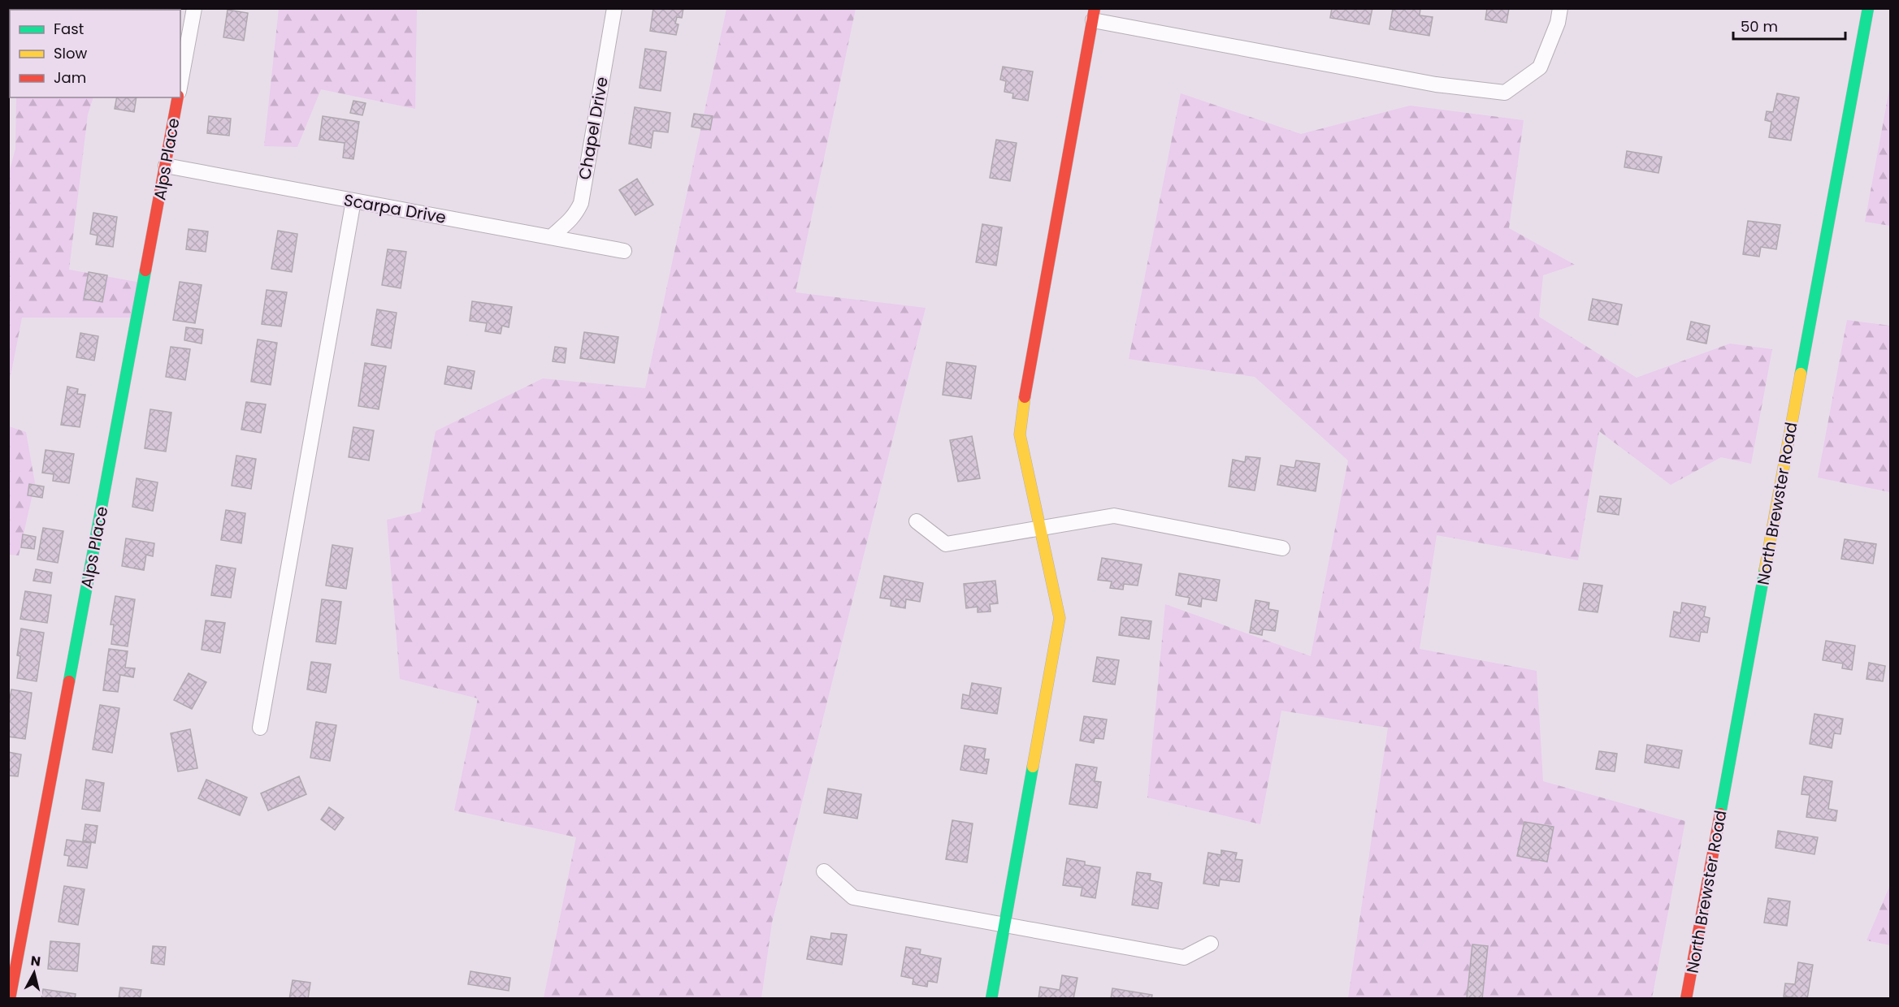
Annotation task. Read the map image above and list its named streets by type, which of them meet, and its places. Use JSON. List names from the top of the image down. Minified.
{"streets":{"street":["Chapel Drive","Alps Place","Scarpa Drive","North Brewster Road"]},"crossings":[["Chapel Drive","Scarpa Drive"],["Alps Place","Scarpa Drive"]],"legend":["Fast","Slow","Jam"],"scale_bar":"50 m","north":"top"}
